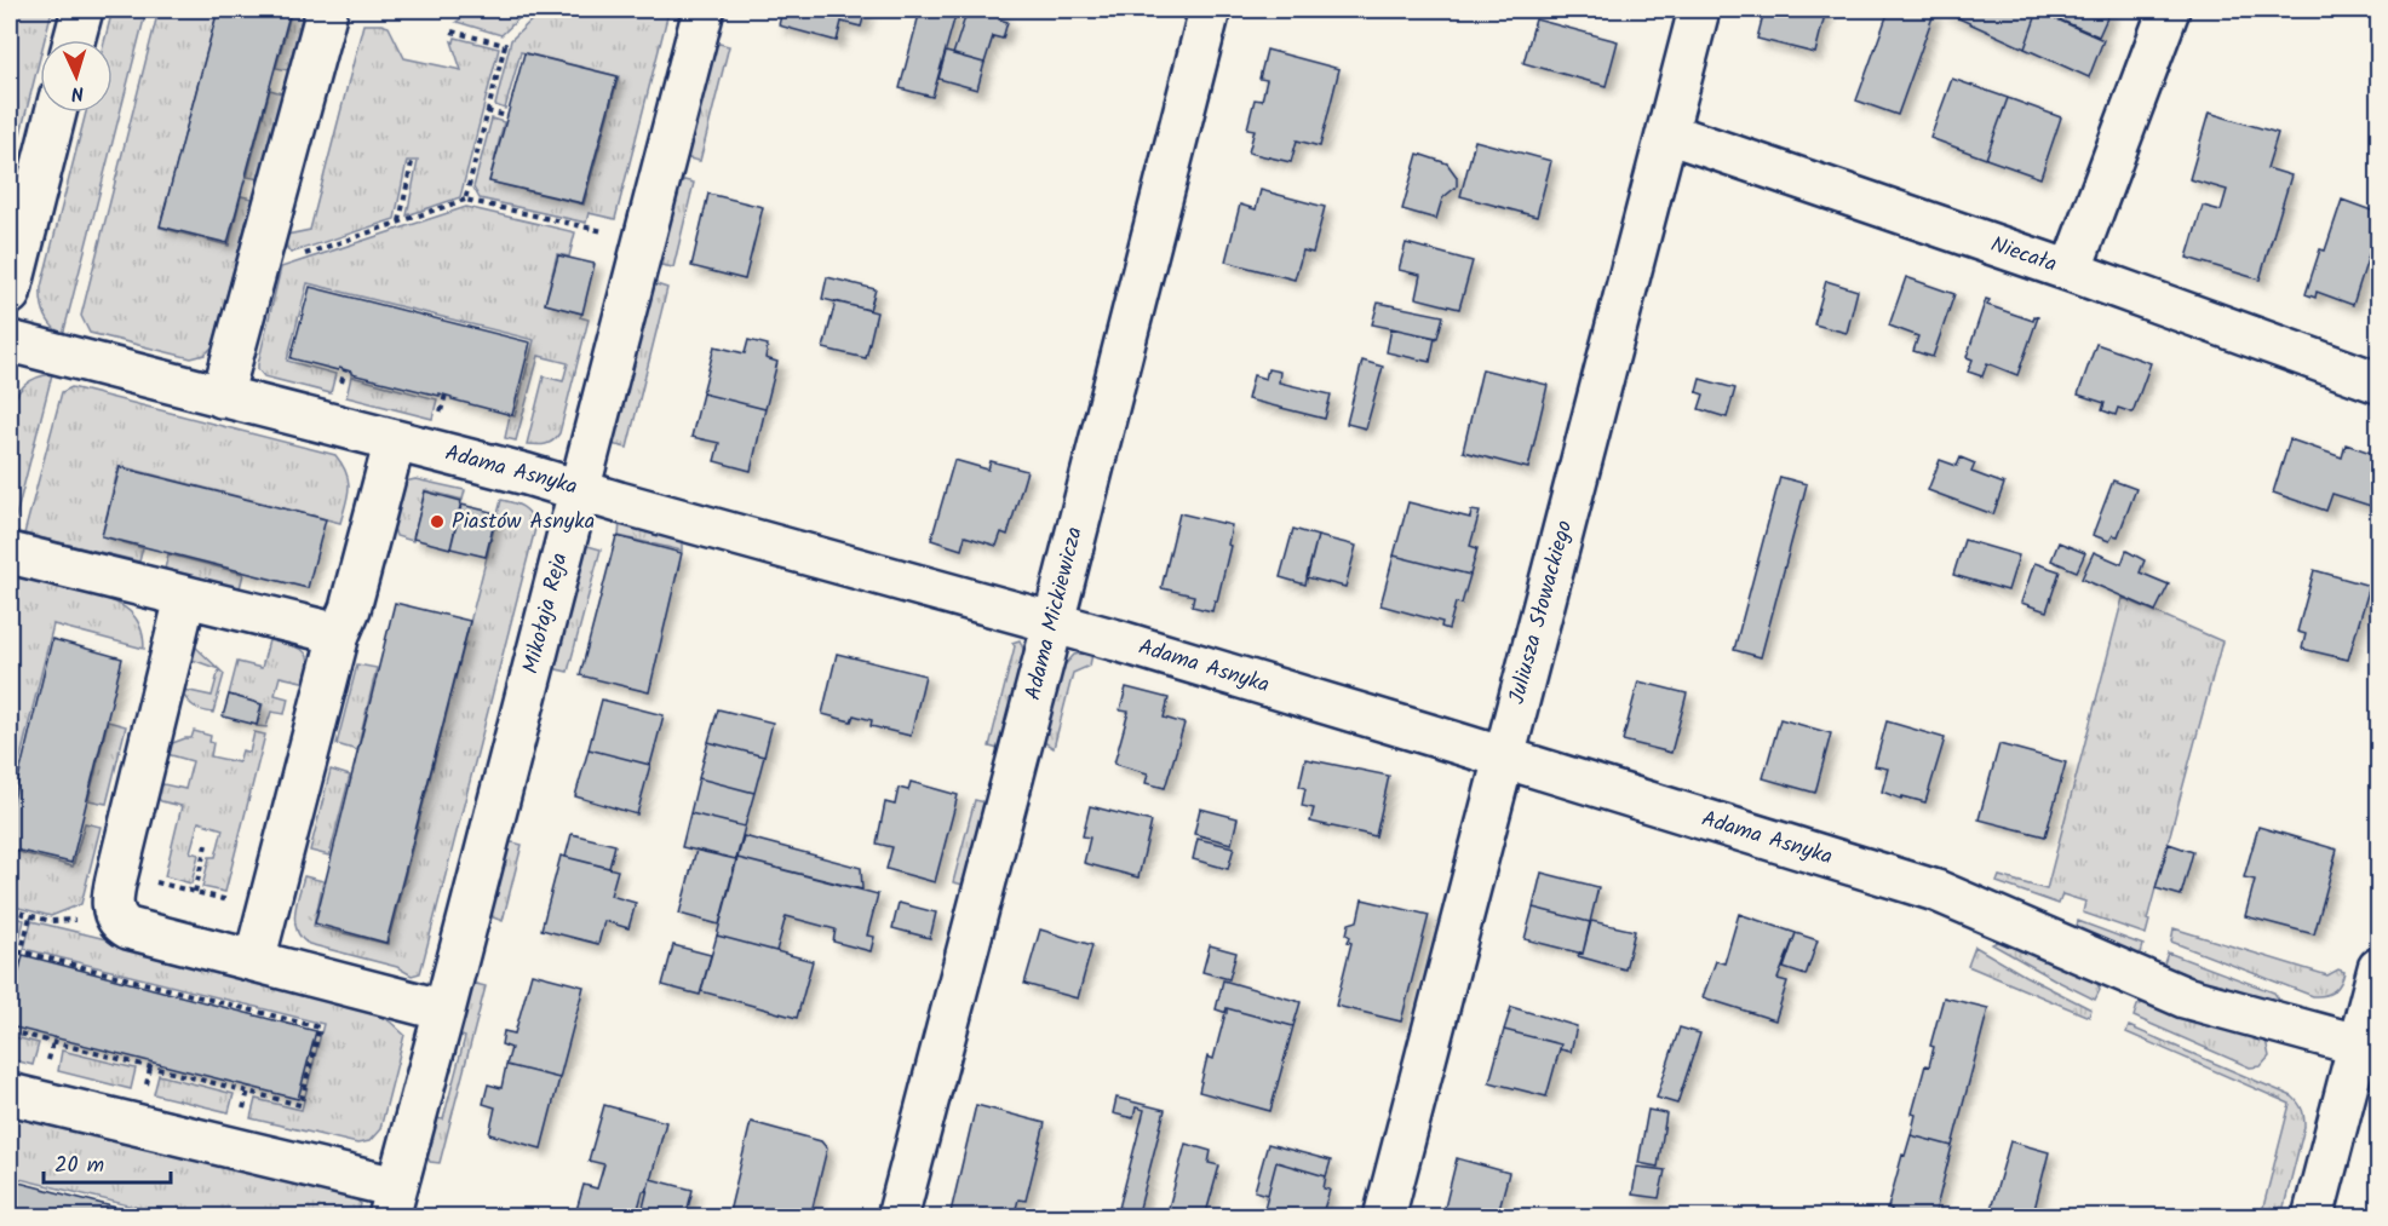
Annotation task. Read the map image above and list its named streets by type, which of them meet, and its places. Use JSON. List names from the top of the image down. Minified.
{"streets":{"street":["Niecała","Adama Asnyka","Juliusza Słowackiego","Mikołaja Reja","Adama Mickiewicza"]},"crossings":[["Niecała","Juliusza Słowackiego"],["Adama Asnyka","Juliusza Słowackiego"],["Adama Asnyka","Mikołaja Reja"],["Adama Asnyka","Adama Mickiewicza"]],"places":["Piastów Asnyka"],"scale_bar":"20 m","north":"bottom"}
